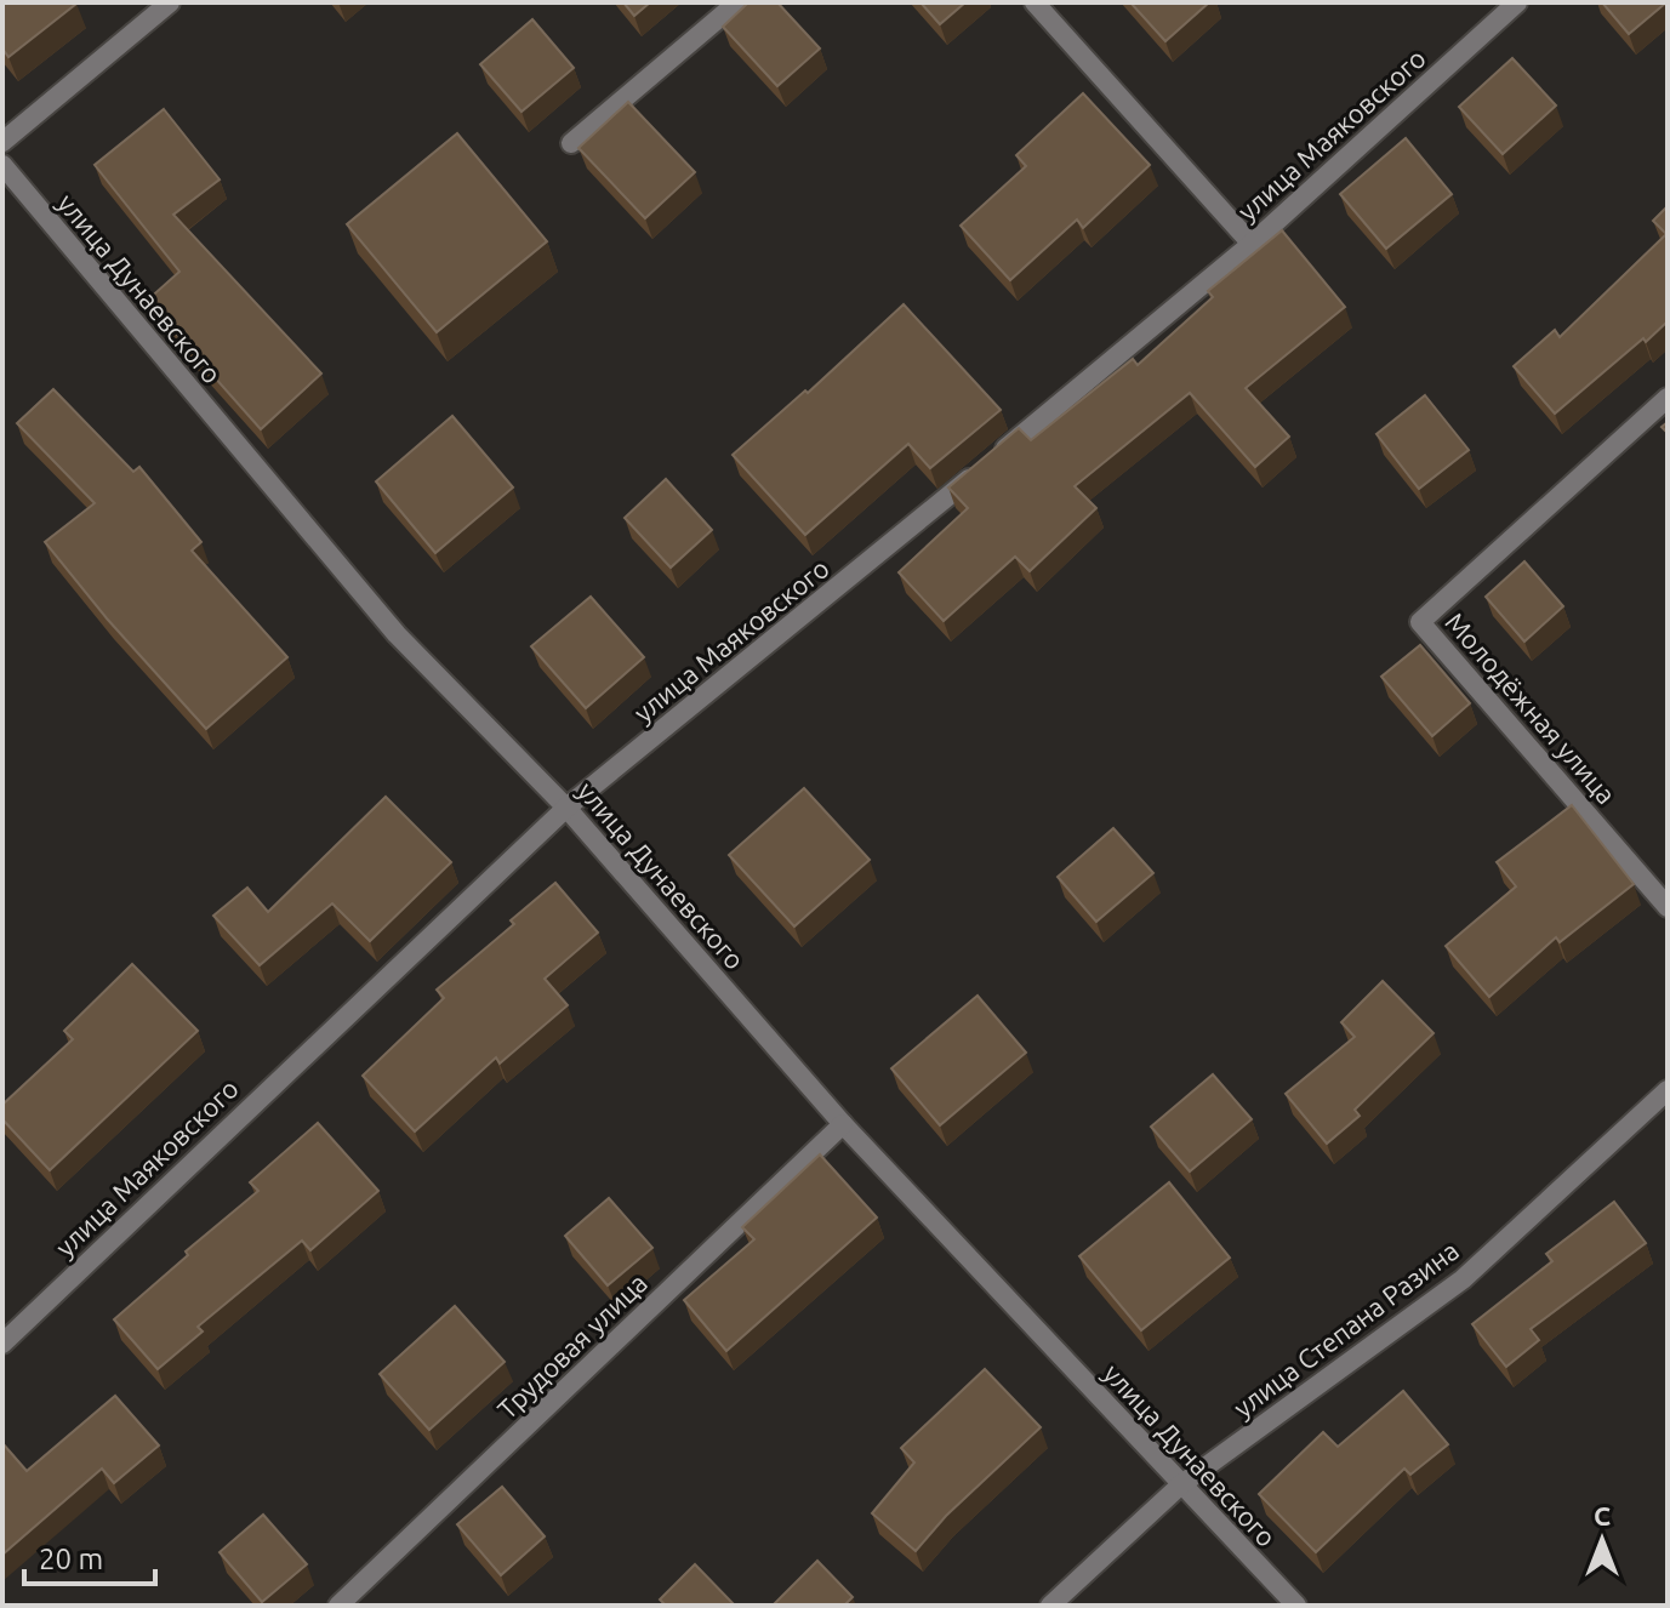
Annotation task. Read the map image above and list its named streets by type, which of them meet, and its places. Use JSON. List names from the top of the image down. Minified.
{"streets":{"street":["улица Маяковского","улица Дунаевского","Молодёжная улица","улица Степана Разина","Трудовая улица"]},"crossings":[["улица Маяковского","улица Дунаевского"],["улица Дунаевского","улица Степана Разина"],["улица Дунаевского","Трудовая улица"]],"scale_bar":"20 m","north":"top"}
